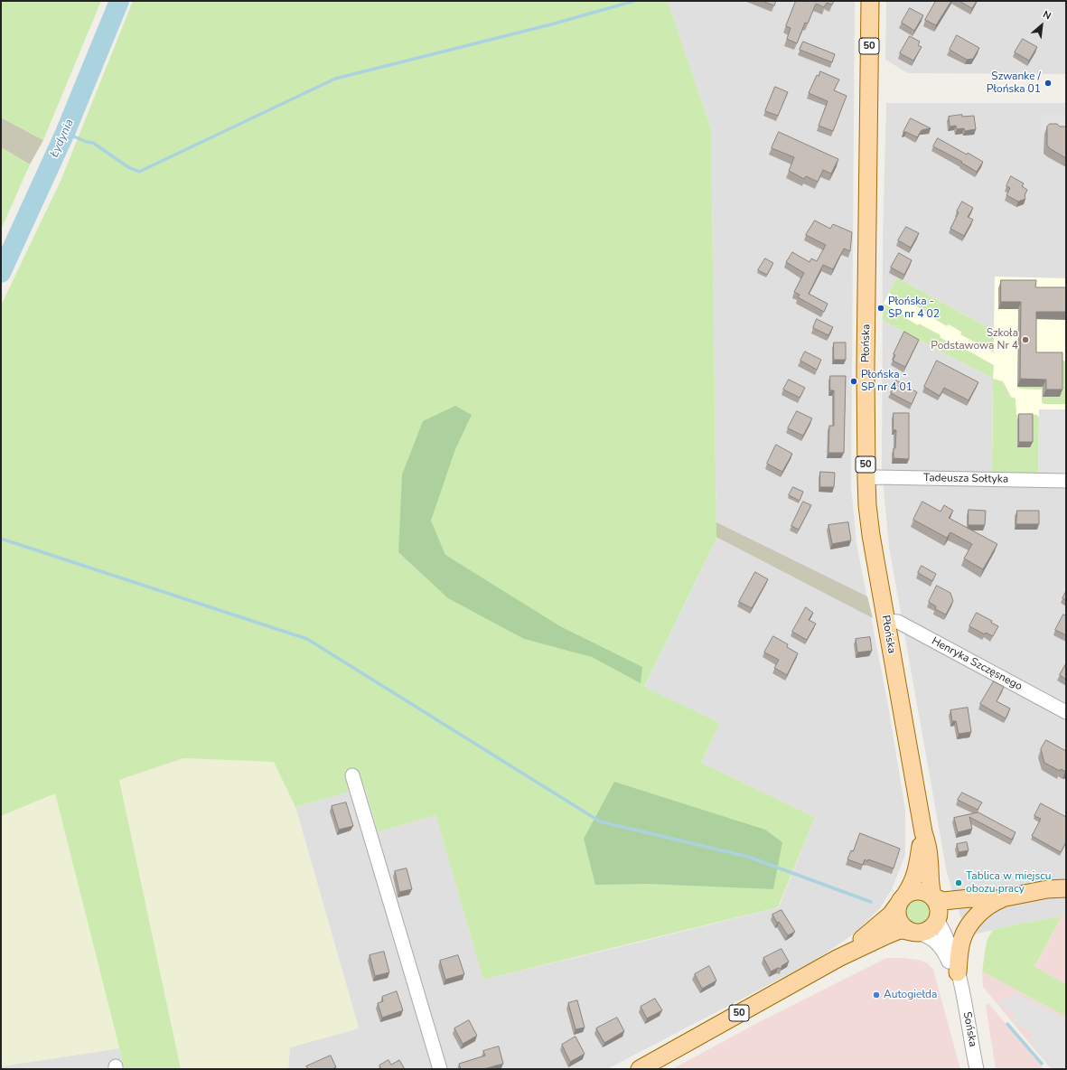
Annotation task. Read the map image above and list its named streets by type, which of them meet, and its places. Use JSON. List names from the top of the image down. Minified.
{"streets":{"main road":["50","Płońska"],"street":["Tadeusza Sołtyka","Henryka Szczęsnego","Sońska"]},"crossings":[["50","Płońska"],["50","Sońska"],["Płońska","Tadeusza Sołtyka"],["Płońska","Henryka Szczęsnego"],["Płońska","Sońska"]],"water":["Łydynia"],"places":["Szwanke / Płońska 01","Płońska - SP nr 4 02","Szkoła Podstawowa Nr 4","Płońska - SP nr 4 01","Tablica w miejscu obozu pracy","Autogiełda"],"north":"top right"}
